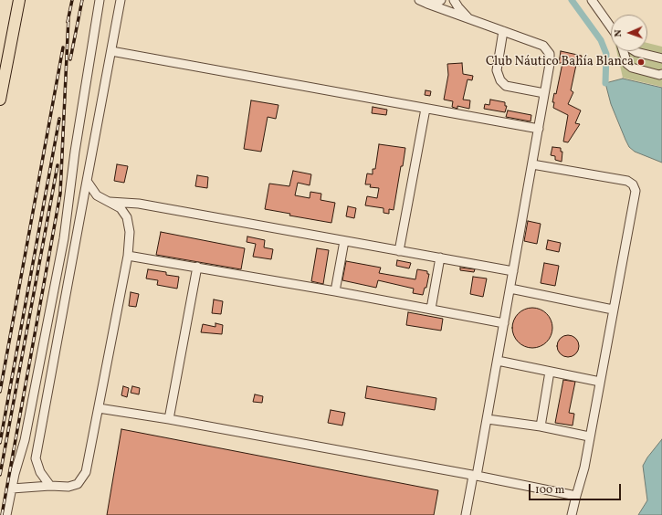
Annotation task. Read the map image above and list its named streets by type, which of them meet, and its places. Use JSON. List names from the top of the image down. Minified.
{"places":["Club Náutico Bahía Blanca"],"scale_bar":"100 m","north":"left"}
